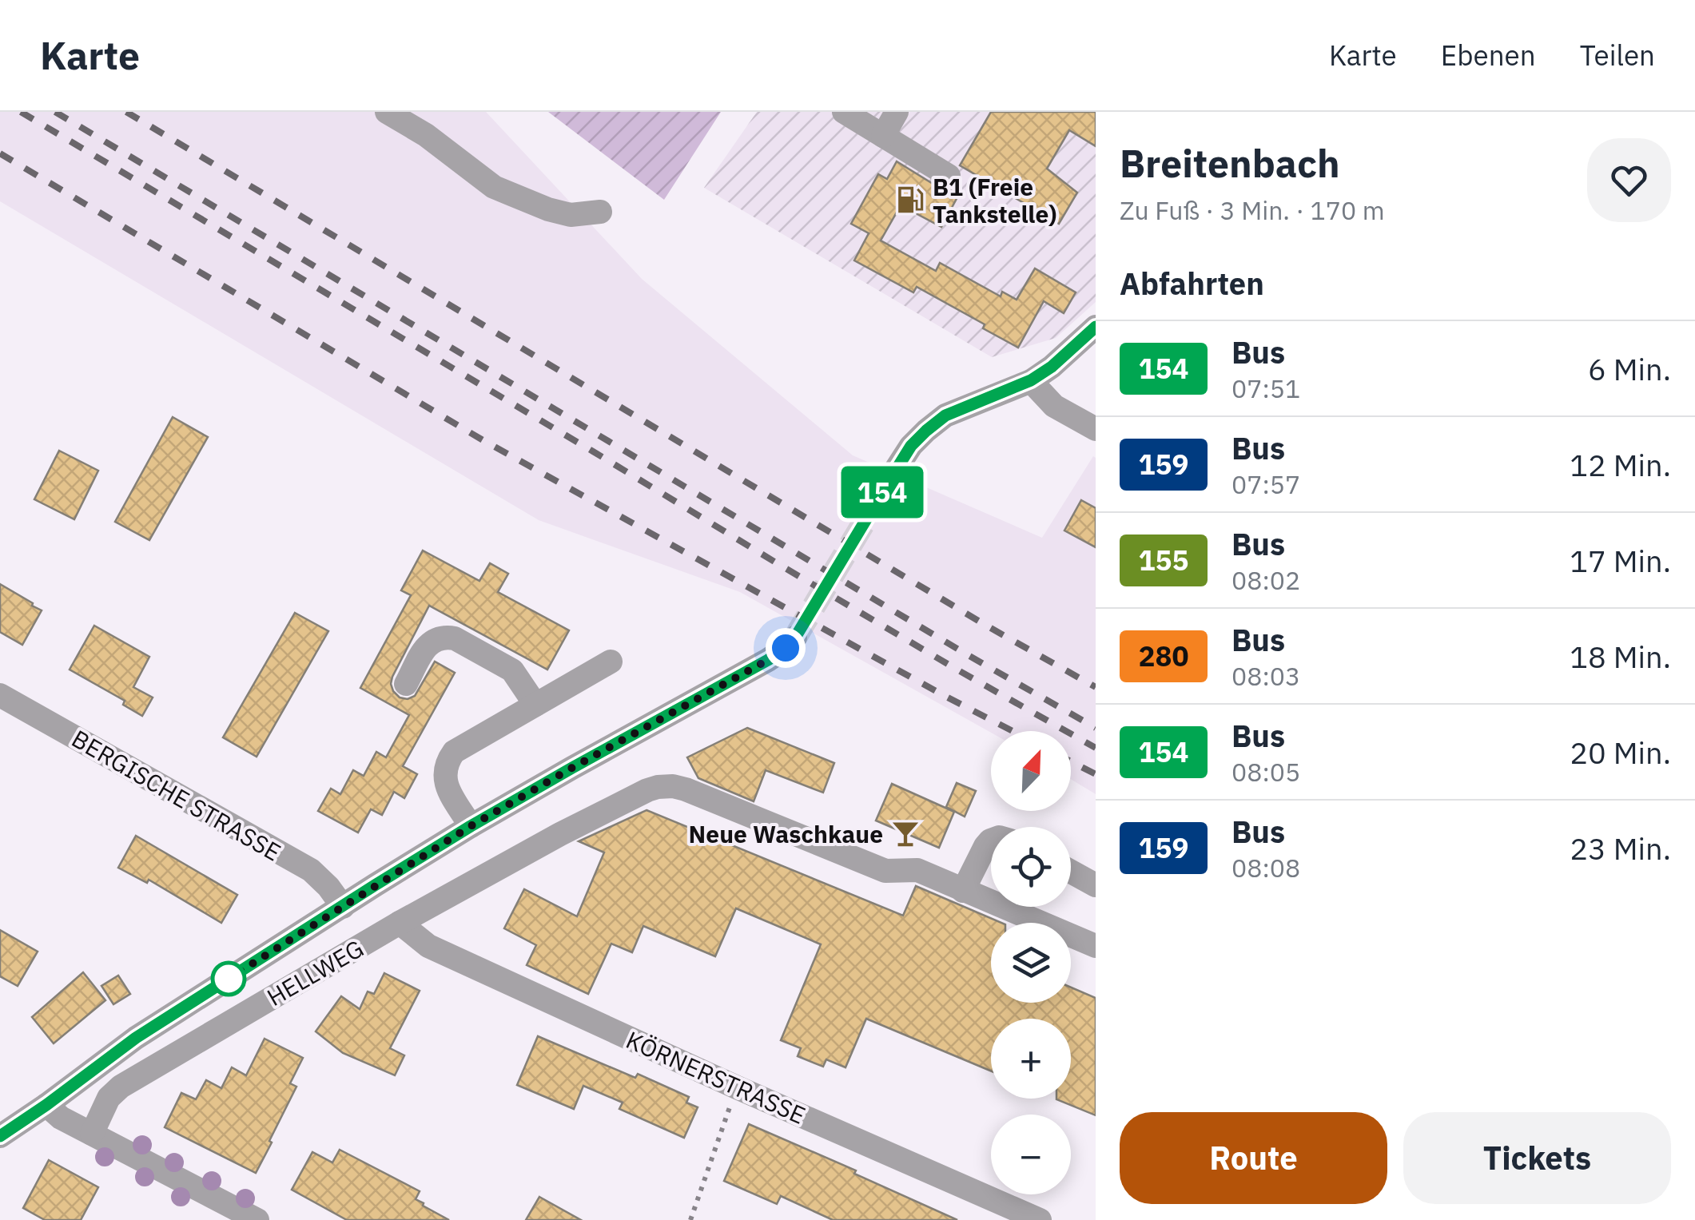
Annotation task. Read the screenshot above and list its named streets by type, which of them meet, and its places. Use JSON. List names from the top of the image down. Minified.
{"streets":{"street":["BERGISCHE STRASSE","HELLWEG","KÖRNERSTRASSE"]},"crossings":[["BERGISCHE STRASSE","HELLWEG"],["HELLWEG","KÖRNERSTRASSE"]],"places":{"fuel station":["B1 (Freie Tankstelle)"],"bar":["Neue Waschkaue"]},"lines":["bus line 154"],"north":"top right","page":{"header":"Karte","nav":["Karte","Ebenen","Teilen"],"on_map":"154","heading":[["Breitenbach","Zu Fuß · 3 Min. · 170 m"],"Abfahrten"],"list":[{"mark":"154","name":"Bus","note":"07:51","value":"6 Min."},{"mark":"159","name":"Bus","note":"07:57","value":"12 Min."},{"mark":"155","name":"Bus","note":"08:02","value":"17 Min."},{"mark":"280","name":"Bus","note":"08:03","value":"18 Min."},{"mark":"154","name":"Bus","note":"08:05","value":"20 Min."},{"mark":"159","name":"Bus","note":"08:08","value":"23 Min."}],"map_buttons":["+","−"],"buttons":["Route","Tickets"]}}
